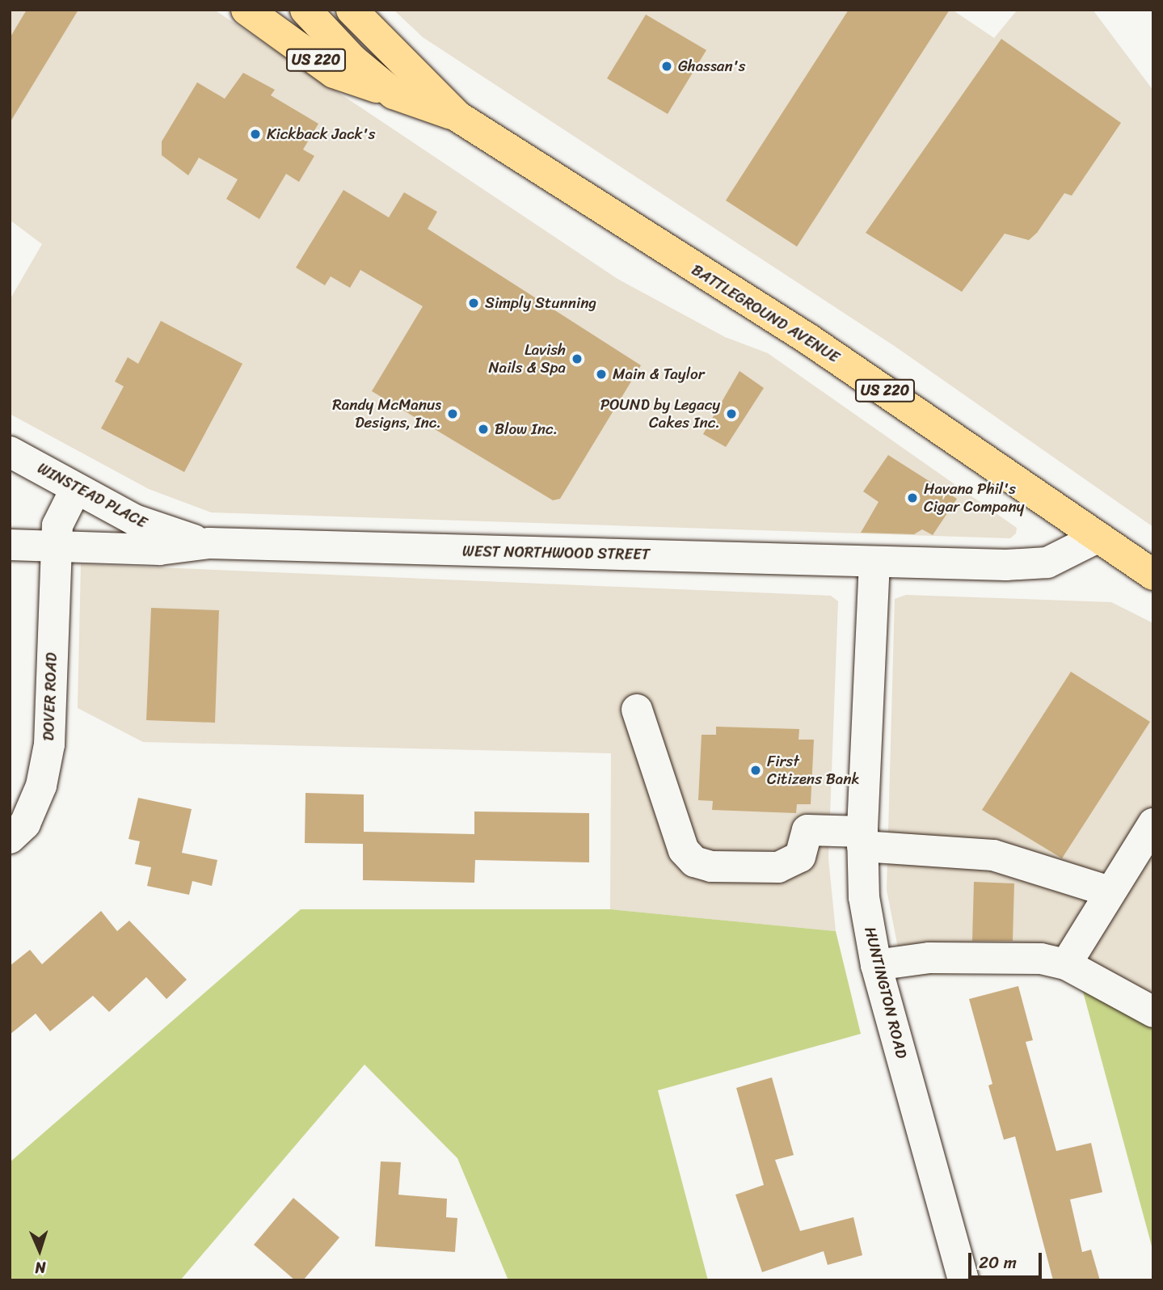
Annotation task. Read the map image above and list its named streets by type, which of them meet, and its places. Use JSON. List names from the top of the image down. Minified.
{"streets":{"main road":["US 220","BATTLEGROUND AVENUE"],"street":["WINSTEAD PLACE","WEST NORTHWOOD STREET","DOVER ROAD","HUNTINGTON ROAD"]},"crossings":[["US 220","BATTLEGROUND AVENUE"],["BATTLEGROUND AVENUE","WEST NORTHWOOD STREET"],["WINSTEAD PLACE","WEST NORTHWOOD STREET"],["WINSTEAD PLACE","DOVER ROAD"],["WEST NORTHWOOD STREET","DOVER ROAD"],["WEST NORTHWOOD STREET","HUNTINGTON ROAD"]],"places":["Ghassan's","Kickback Jack's","Simply Stunning","Lavish Nails & Spa","Main & Taylor","Randy McManus Designs, Inc.","POUND by Legacy Cakes Inc.","Blow Inc.","Havana Phil's Cigar Company","First Citizens Bank"],"scale_bar":"20 m","north":"bottom"}
